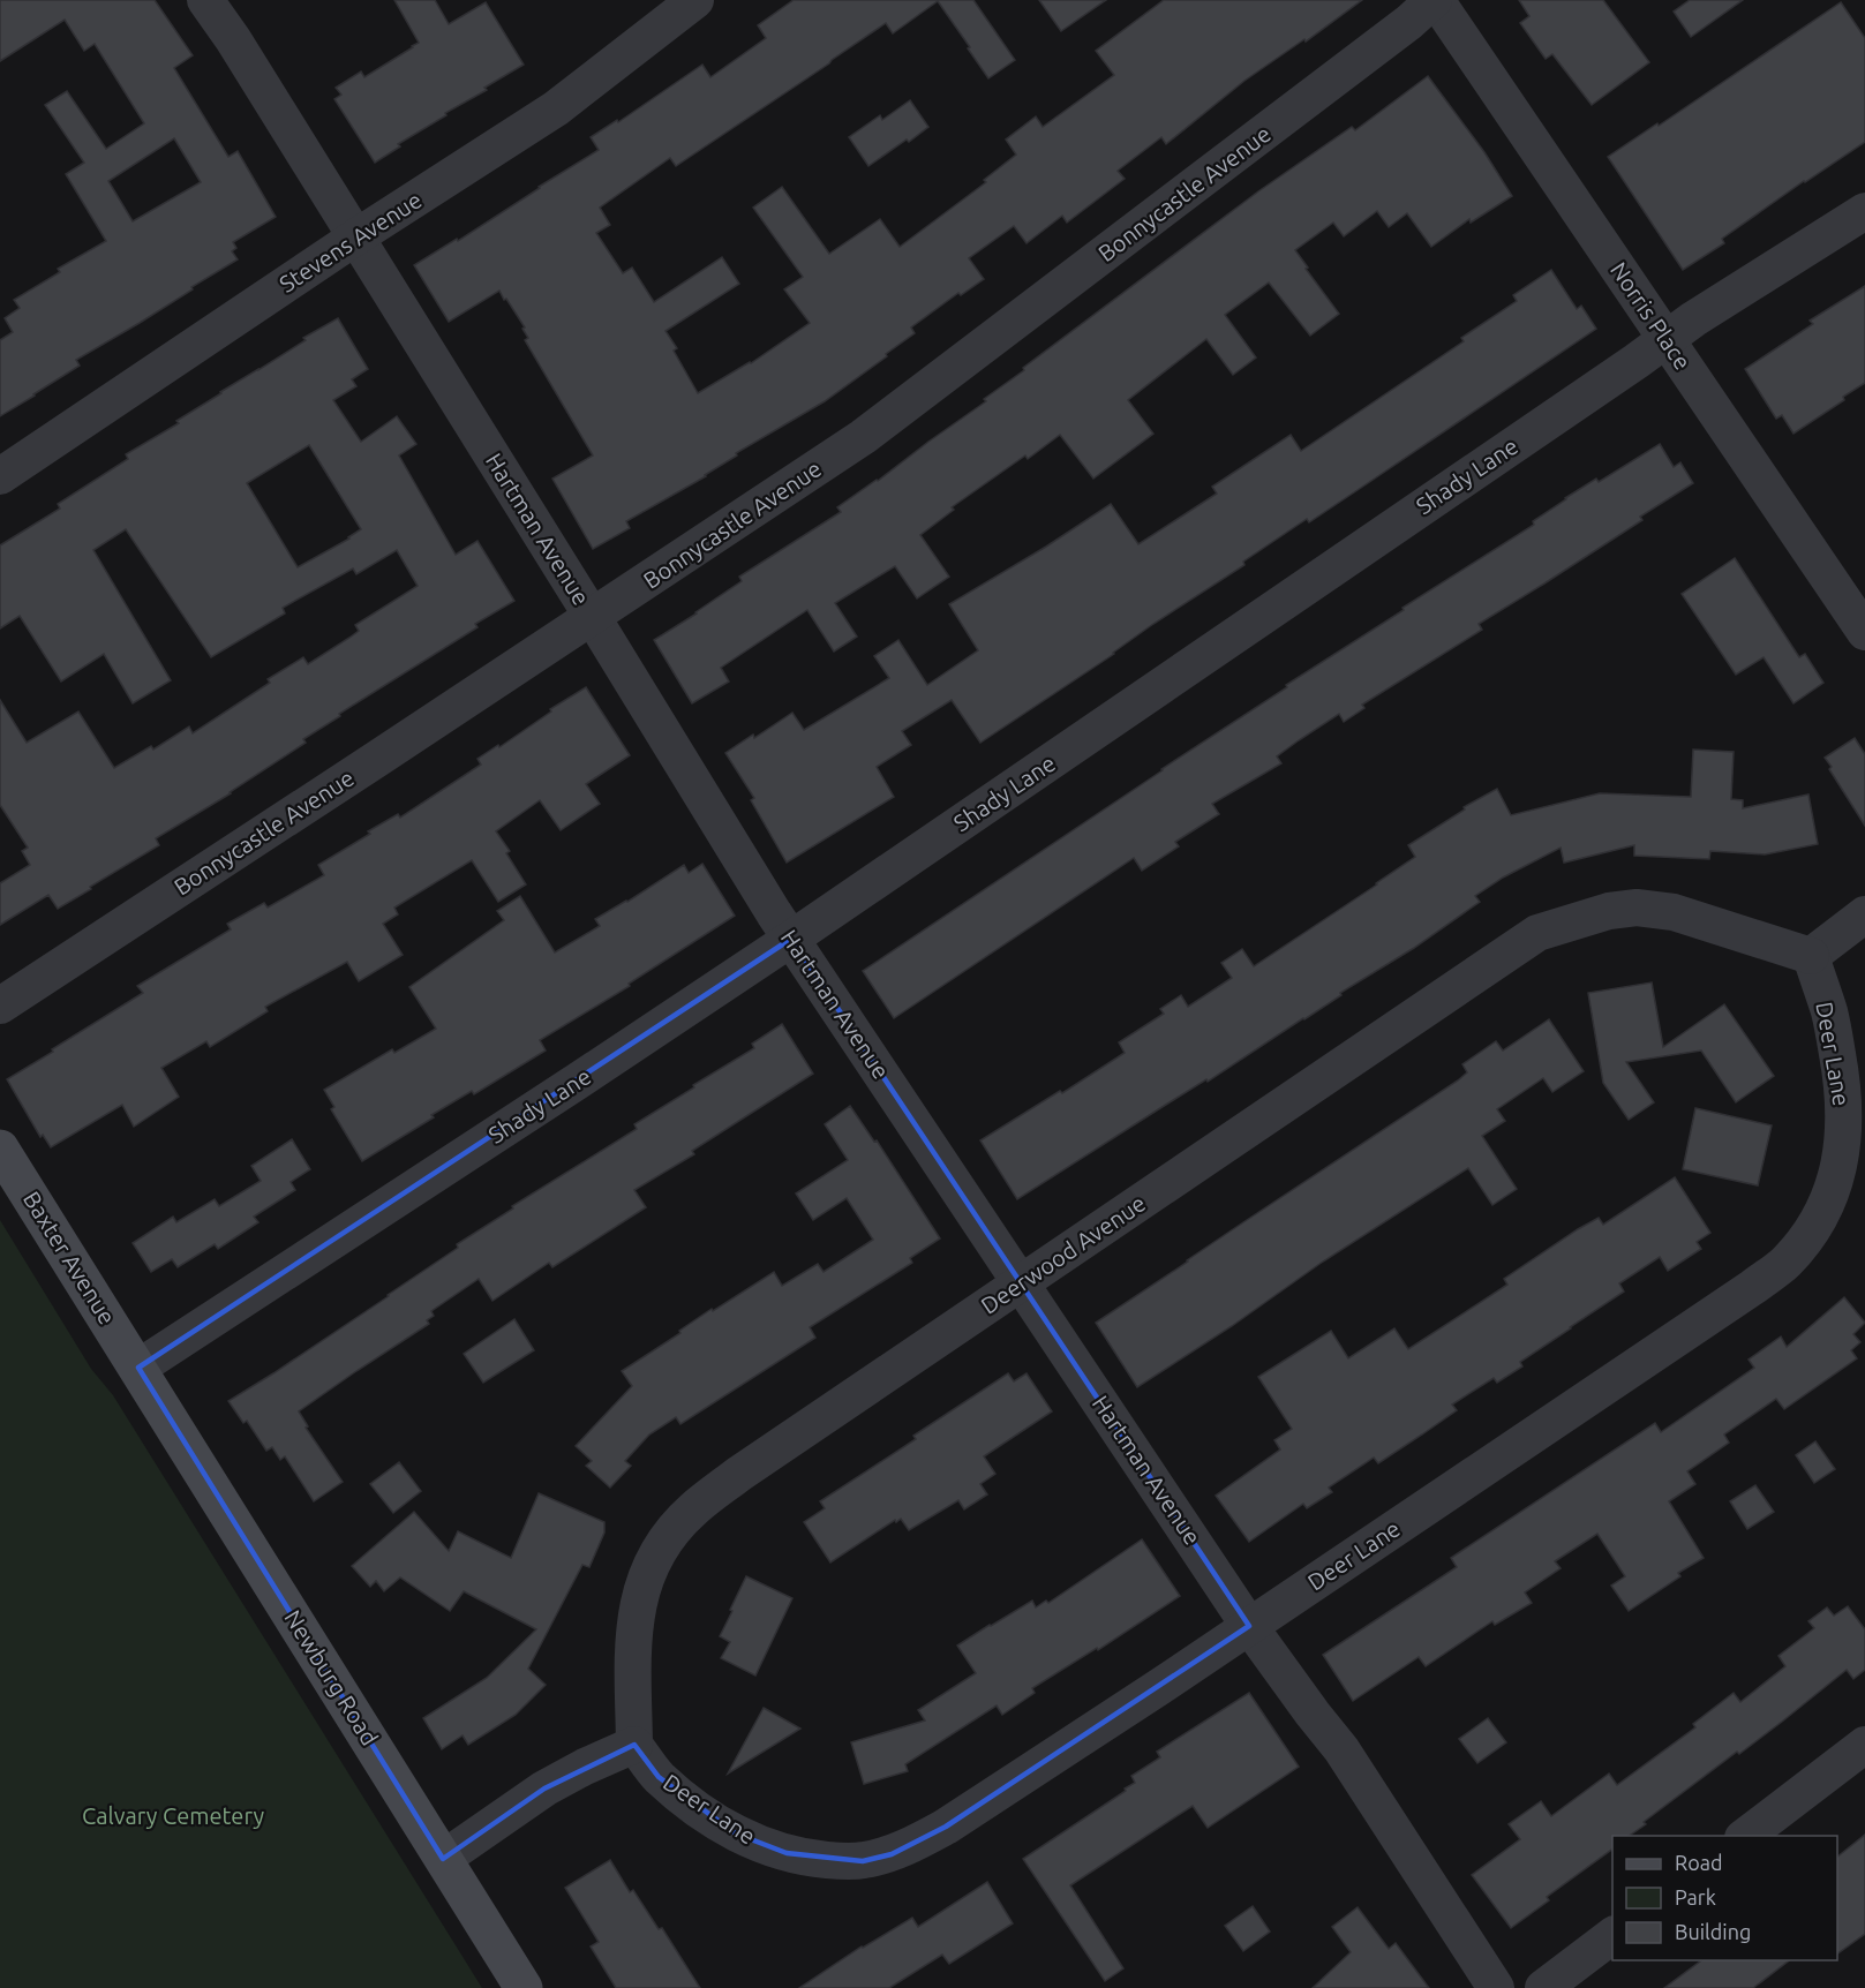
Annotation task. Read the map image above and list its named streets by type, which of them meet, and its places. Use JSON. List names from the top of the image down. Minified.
{"streets":{"main road":["Baxter Avenue","Newburg Road"],"street":["Bonnycastle Avenue","Stevens Avenue","Norris Place","Shady Lane","Hartman Avenue","Deer Lane","Deerwood Avenue"]},"crossings":[["Bonnycastle Avenue","Norris Place"],["Bonnycastle Avenue","Hartman Avenue"],["Stevens Avenue","Hartman Avenue"],["Norris Place","Shady Lane"],["Shady Lane","Hartman Avenue"],["Shady Lane","Baxter Avenue"],["Shady Lane","Newburg Road"],["Hartman Avenue","Deer Lane"],["Hartman Avenue","Deerwood Avenue"],["Deer Lane","Deerwood Avenue"],["Baxter Avenue","Newburg Road"]],"parks":["Calvary Cemetery"],"legend":["Road","Park","Building"]}
